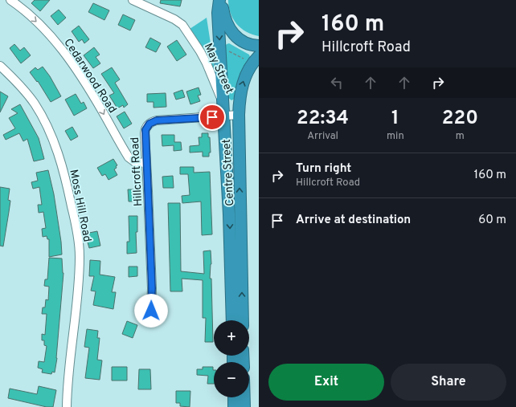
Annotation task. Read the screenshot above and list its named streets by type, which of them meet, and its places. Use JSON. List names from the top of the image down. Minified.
{"streets":{"highway":["Centre Street"],"street":["May Street","Cedarwood Road","Hillcroft Road","Moss Hill Road"]},"crossings":[["May Street","Centre Street"],["Cedarwood Road","Hillcroft Road"],["Hillcroft Road","Centre Street"]],"one_way":["Cedarwood Road"],"page":{"turn":["160 m","Hillcroft Road"],"eta":["22:34","Arrival","1","min","220","m"],"list":[{"name":"Turn right","note":"Hillcroft Road","value":"160 m"},{"name":"Arrive at destination","value":"60 m"}],"map_buttons":["+","−"],"buttons":["Exit","Share"]}}
